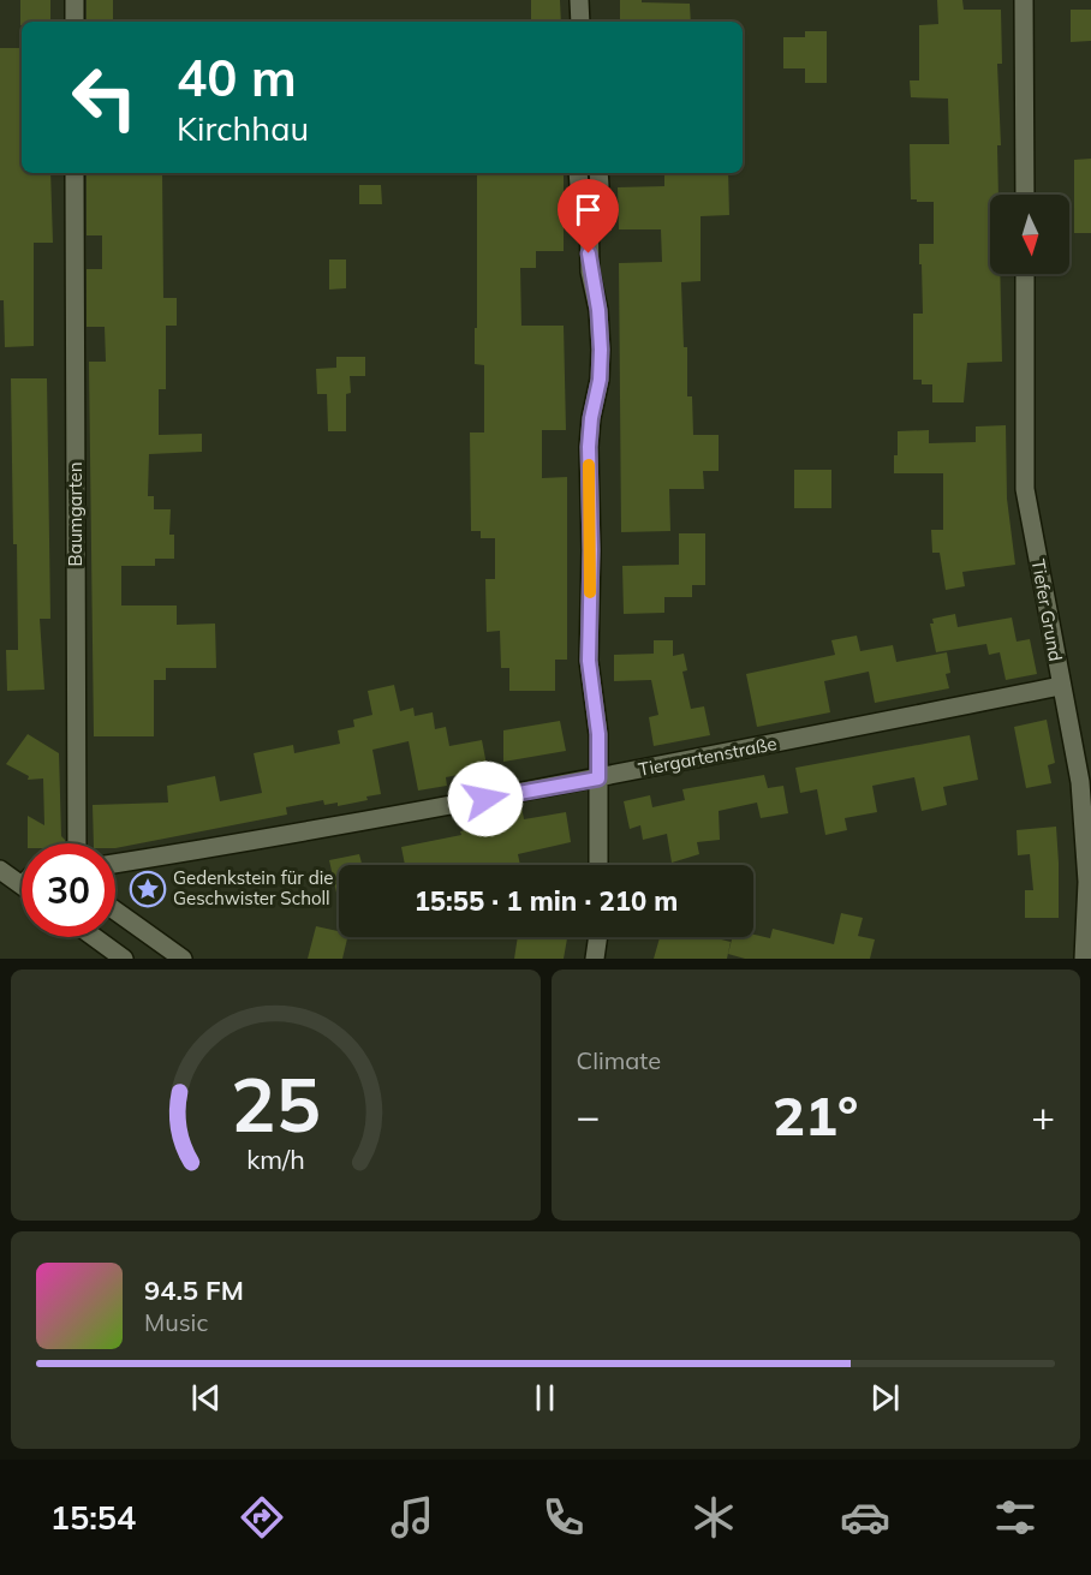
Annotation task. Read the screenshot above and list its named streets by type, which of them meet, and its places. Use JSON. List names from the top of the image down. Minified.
{"streets":{"street":["Baumgarten","Tiefer Grund","Tiergartenstraße"]},"crossings":[["Tiefer Grund","Tiergartenstraße"]],"places":{"place":["Gedenkstein für die Geschwister Scholl"]},"north":"bottom","page":{"turn":["40 m","Kirchhau"],"limit":"30","trip":"15:55 · 1 min · 210 m","tile":"Climate","heat":["−","21°","+"],"song":["94.5 FM","Music"],"tabs":"15:54","gauge":["25","km/h"]}}
